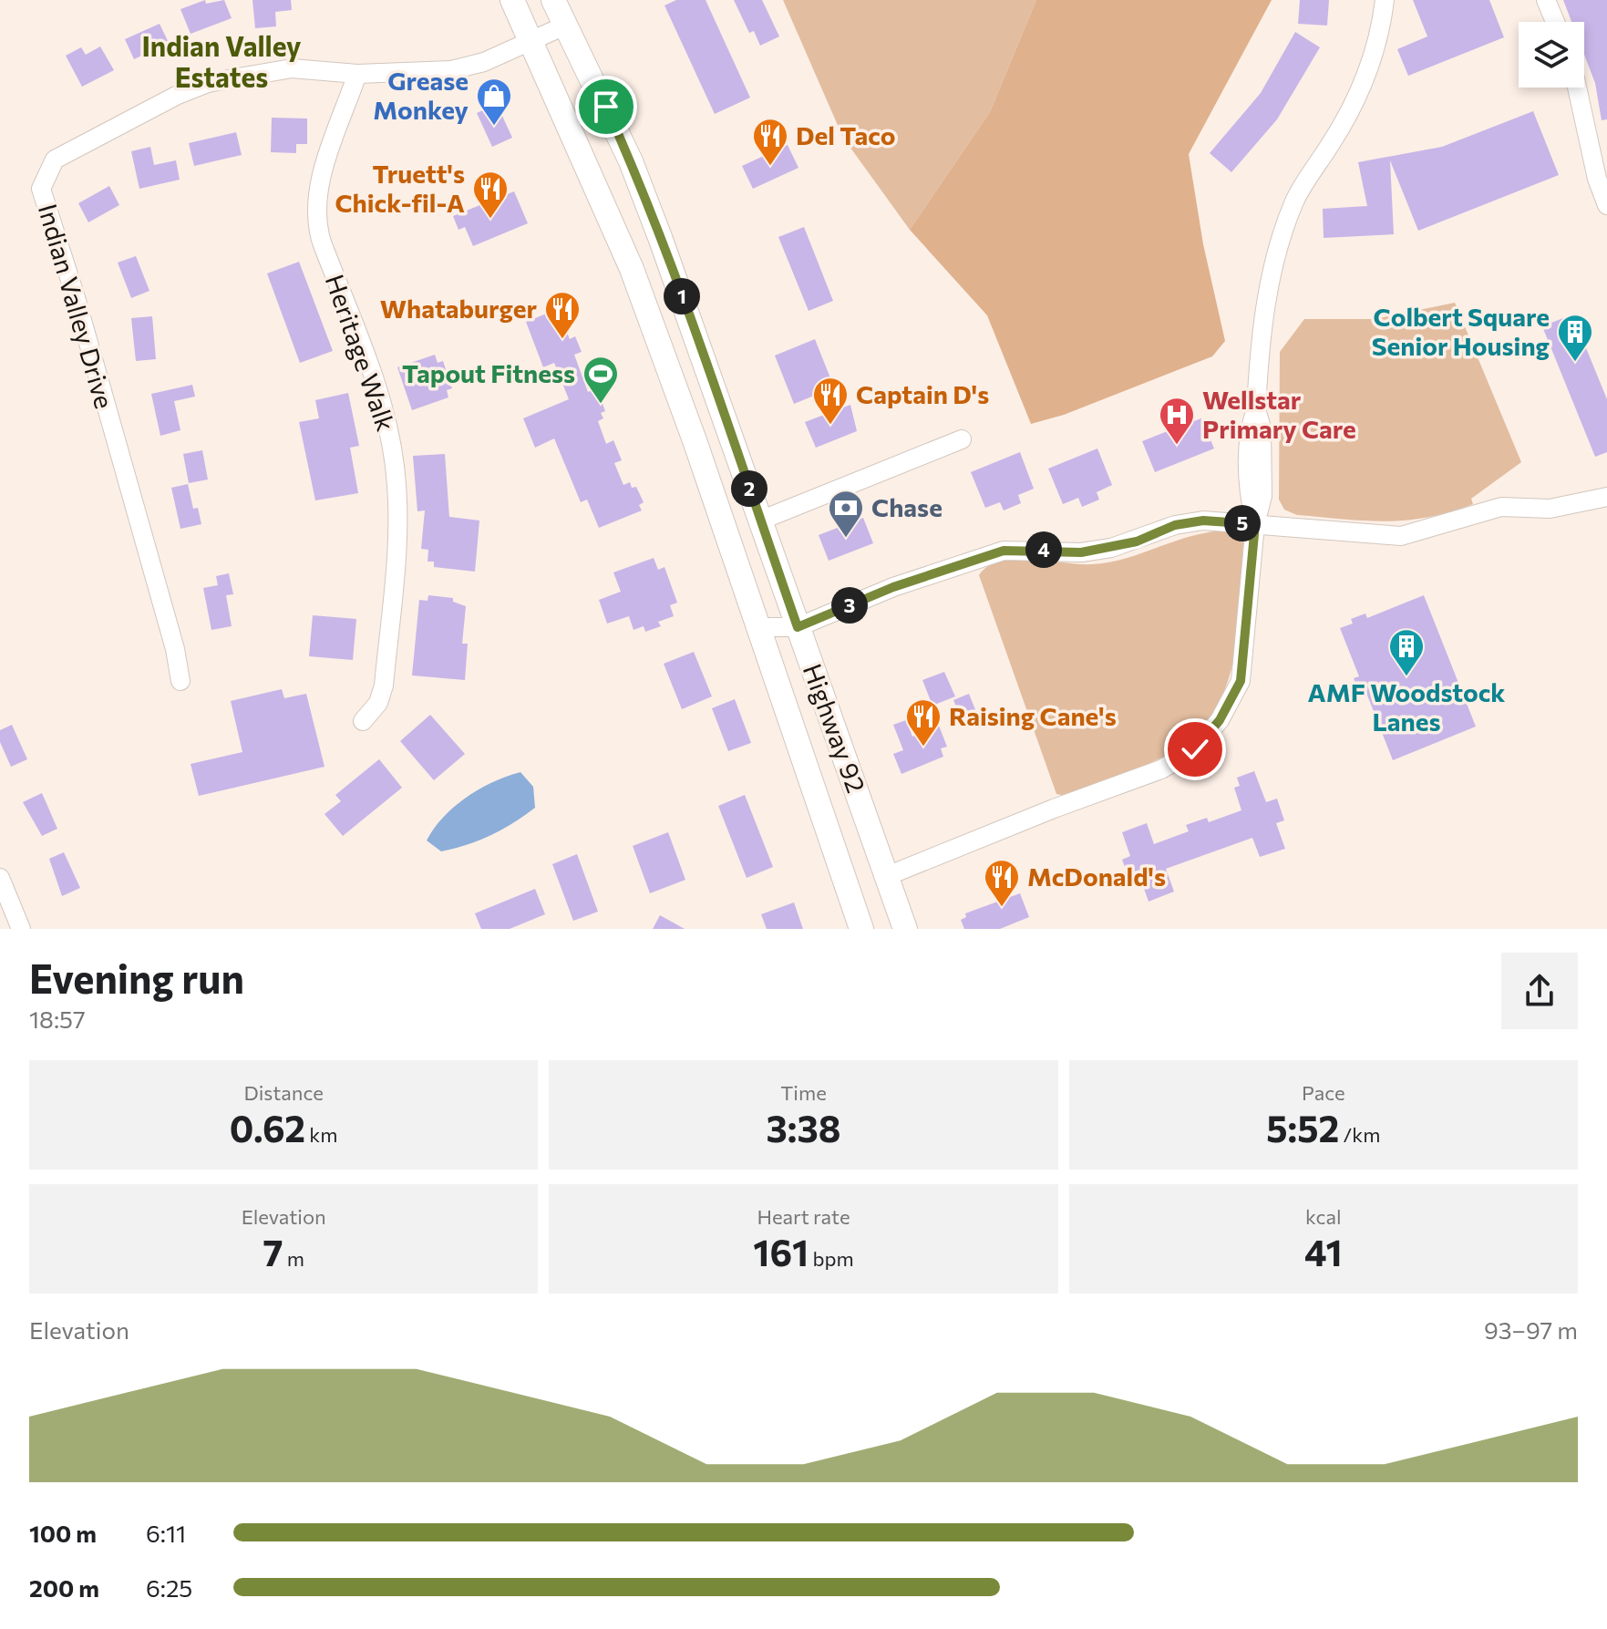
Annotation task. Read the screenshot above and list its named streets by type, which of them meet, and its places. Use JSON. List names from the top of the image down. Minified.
{"streets":{"main road":["Highway 92"],"street":["Indian Valley Drive","Heritage Walk"]},"crossings":[["Indian Valley Drive","Heritage Walk"],["Indian Valley Drive","Highway 92"]],"districts":["Indian Valley Estates"],"places":{"shop":["Grease Monkey"],"restaurant":["Del Taco","Truett's Chick-fil-A","Whataburger","Captain D's","Raising Cane's","McDonald's"],"building":["Colbert Square Senior Housing","AMF Woodstock Lanes"],"sports":["Tapout Fitness"],"hospital":["Wellstar Primary Care"],"bank":["Chase"]},"page":{"pins":["1","2","5","4","3"],"heading":["Evening run","18:57"],"stats":[["Distance","0.62 km"],["Time","3:38"],["Pace","5:52 /km"],["Elevation","7 m"],["Heart rate","161 bpm"],["kcal","41"]],"chart":["Elevation","93–97 m"],"list":[{"name":"100 m","note":"6:11"},{"name":"200 m","note":"6:25"}]}}
